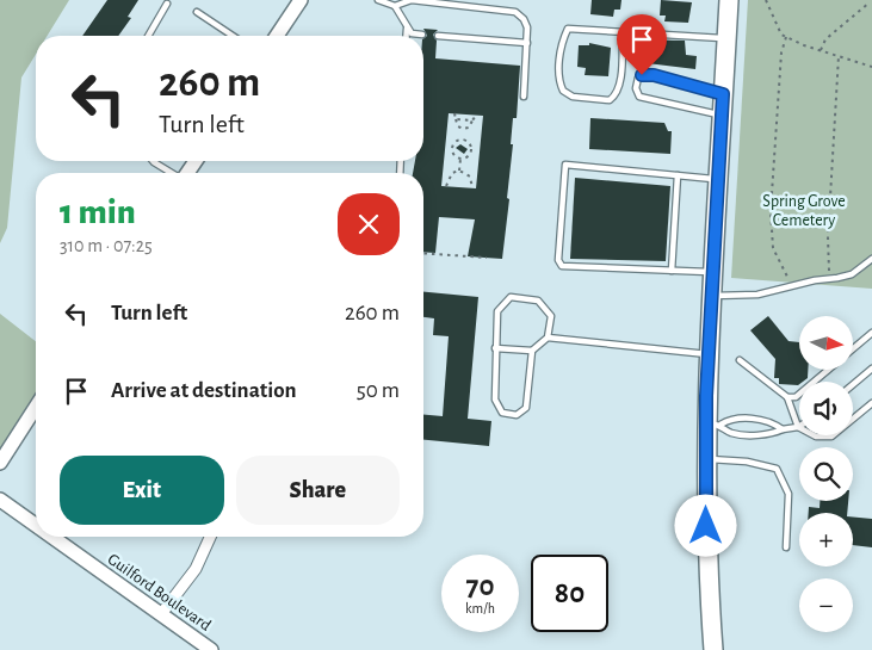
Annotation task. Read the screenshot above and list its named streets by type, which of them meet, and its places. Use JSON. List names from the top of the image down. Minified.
{"streets":{"street":["Guilford Boulevard"]},"parks":["Spring Grove Cemetery"],"north":"right","page":{"turn":["260 m","Turn left"],"heading":["1 min","310 m · 07:25"],"list":[{"name":"Turn left","value":"260 m"},{"name":"Arrive at destination","value":"50 m"}],"map_buttons":["+","−"],"buttons":["Exit","Share"],"speed":"70 km/h","limit":"80"}}
